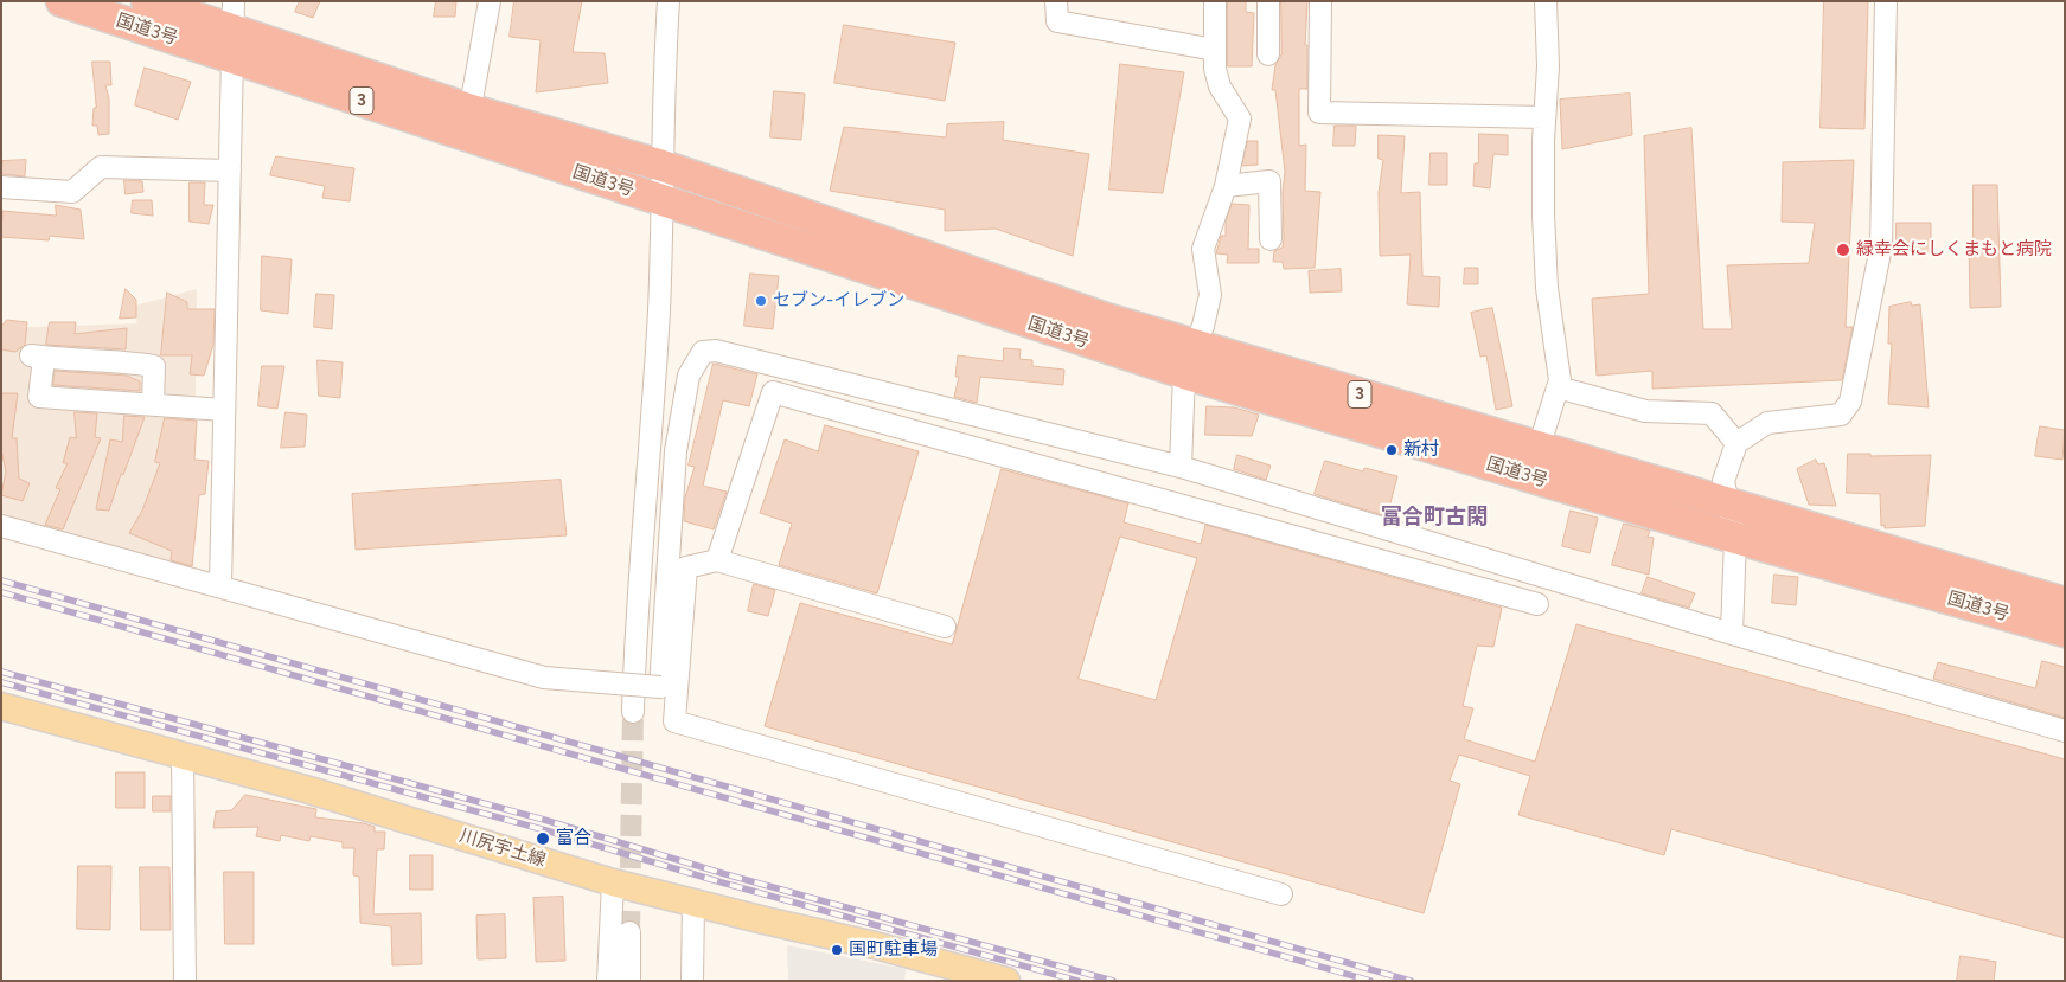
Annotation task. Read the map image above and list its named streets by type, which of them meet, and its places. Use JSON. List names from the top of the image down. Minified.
{"streets":{"highway":["国道3号","3"],"main road":["川尻宇土線"]},"districts":["富合町古閑"],"places":["緑幸会にしくまもと病院","セブン-イレブン","新村","富合","国町駐車場"]}
